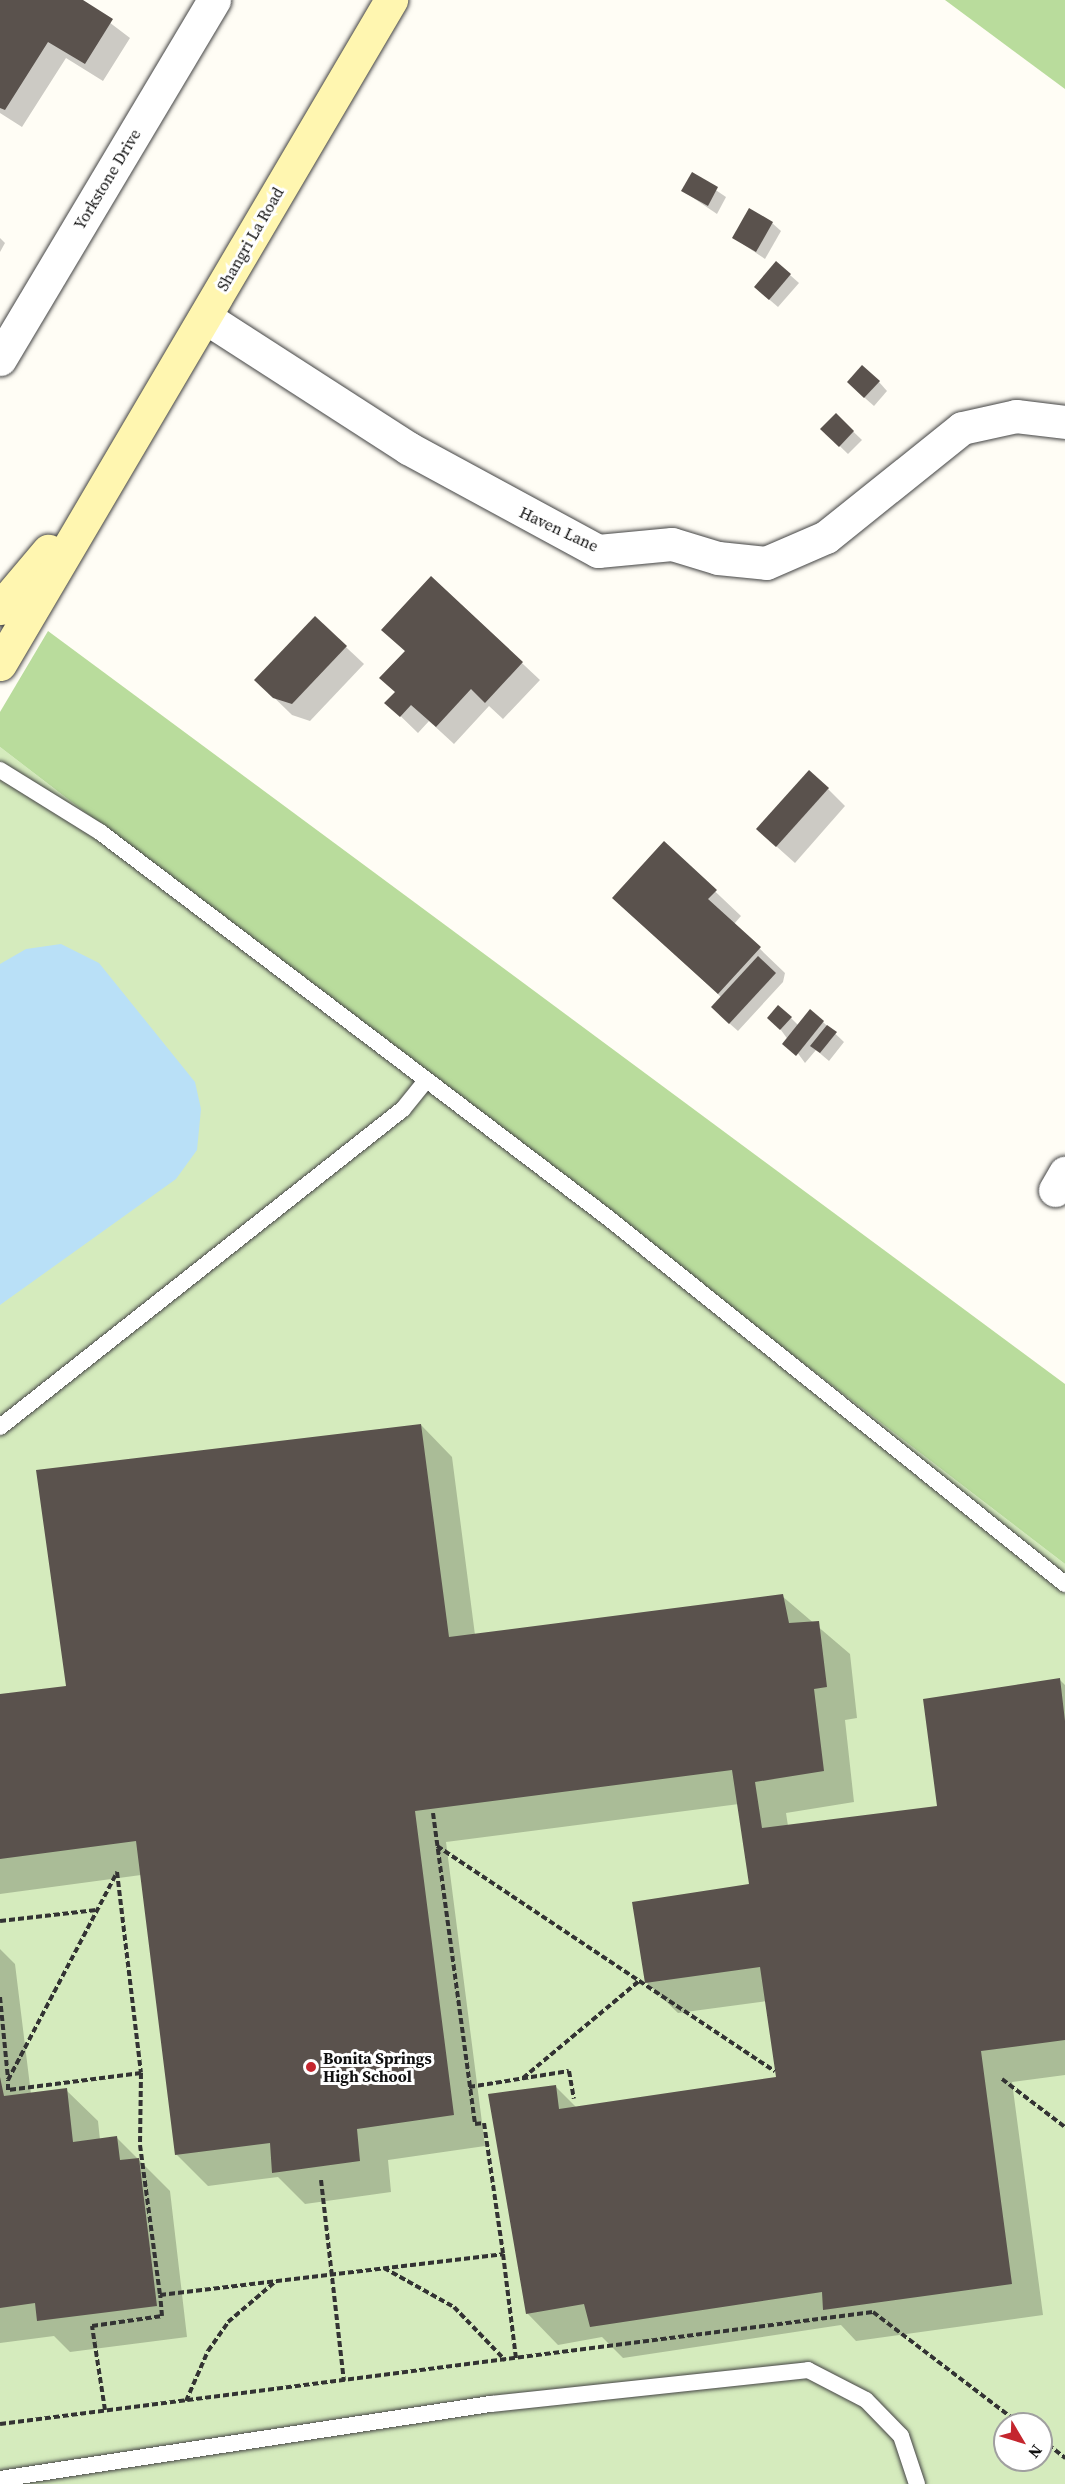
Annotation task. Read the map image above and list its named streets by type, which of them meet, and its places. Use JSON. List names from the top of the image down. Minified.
{"streets":{"street":["Yorkstone Drive","Shangri La Road","Haven Lane"]},"crossings":[["Shangri La Road","Haven Lane"]],"places":["Bonita Springs High School"],"north":"bottom right"}
